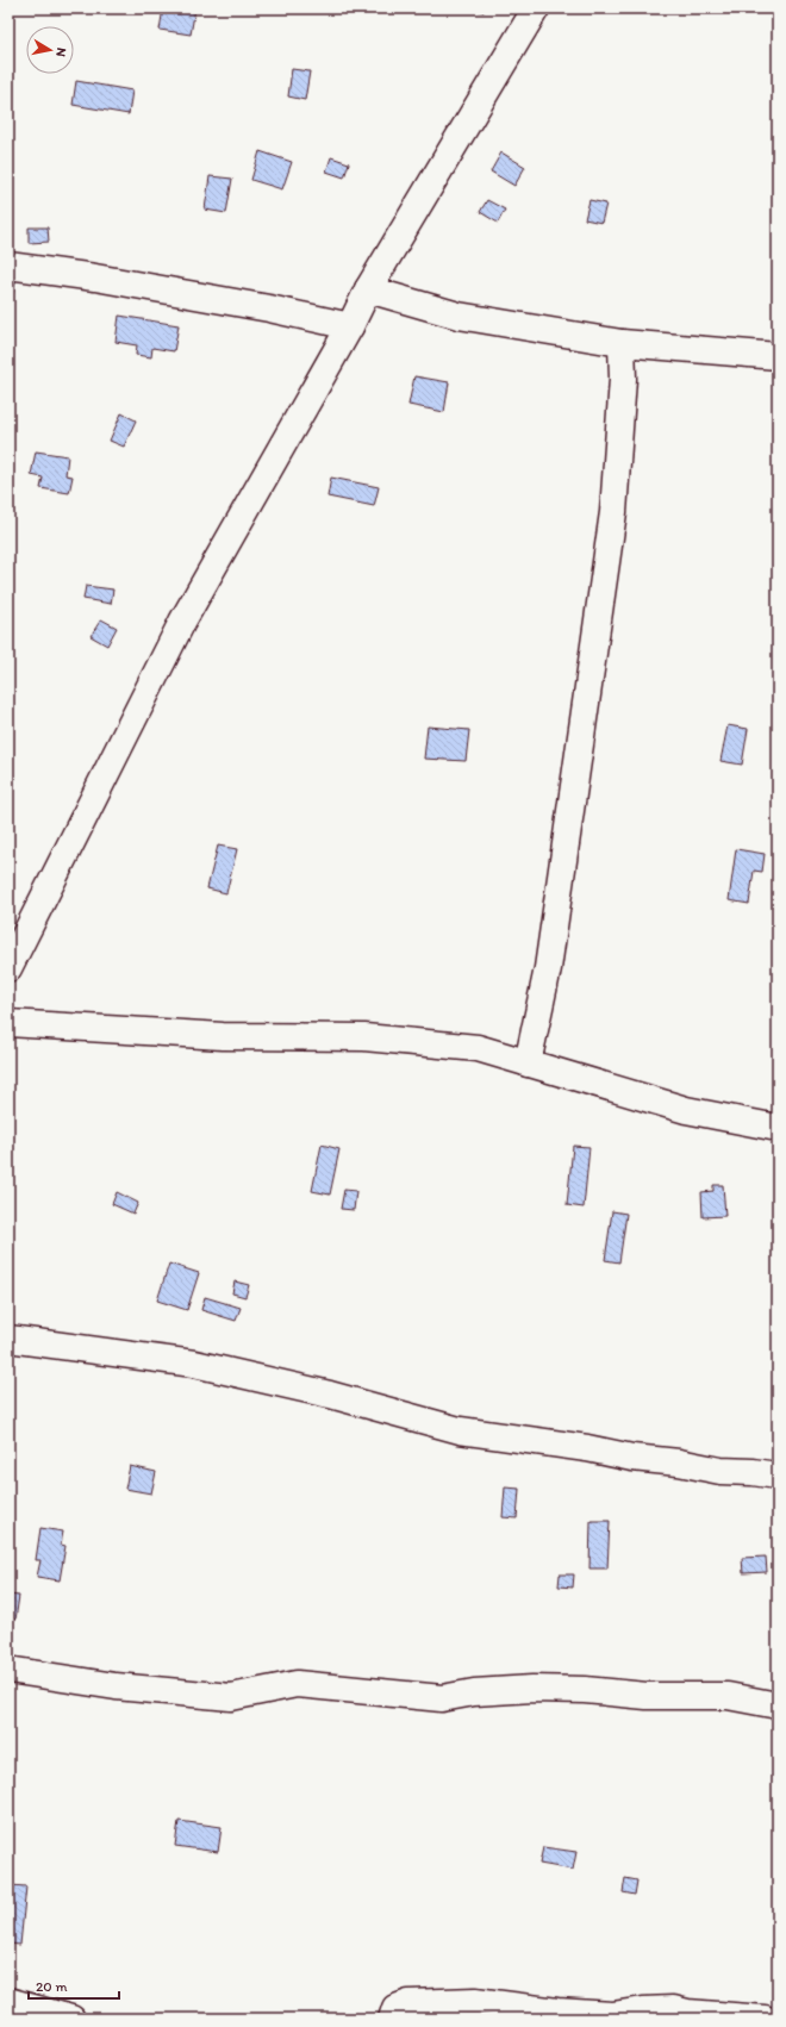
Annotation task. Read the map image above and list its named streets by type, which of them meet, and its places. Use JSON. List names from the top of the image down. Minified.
{"scale_bar":"20 m","north":"right"}
